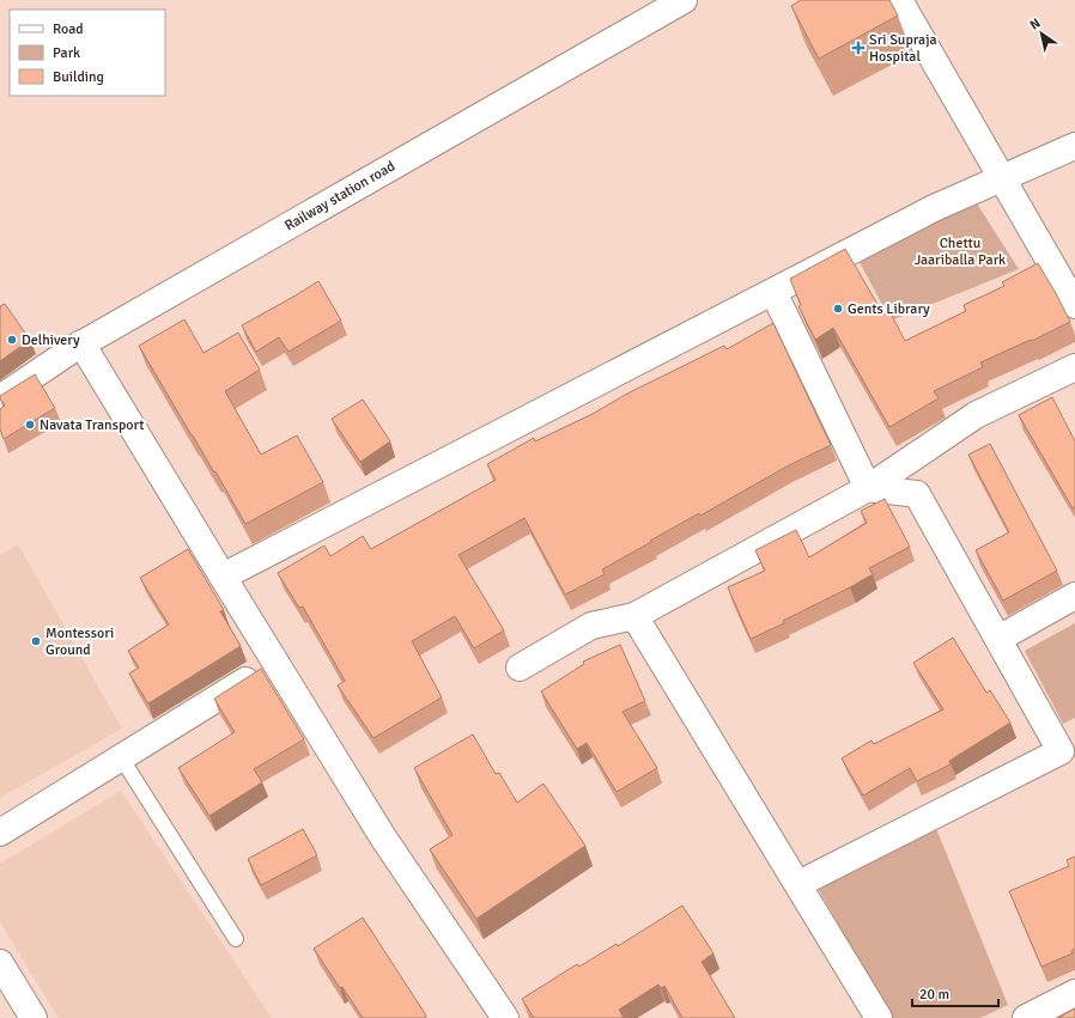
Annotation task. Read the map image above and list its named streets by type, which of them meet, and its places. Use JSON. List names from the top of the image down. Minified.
{"streets":{"street":["Railway station road"]},"parks":["Chettu Jaariballa Park"],"places":{"health":["Sri Supraja Hospital"],"other":["Gents Library","Delhivery","Navata Transport","Montessori Ground"]},"legend":["Road","Park","Building"],"scale_bar":"20 m","north":"top left"}
